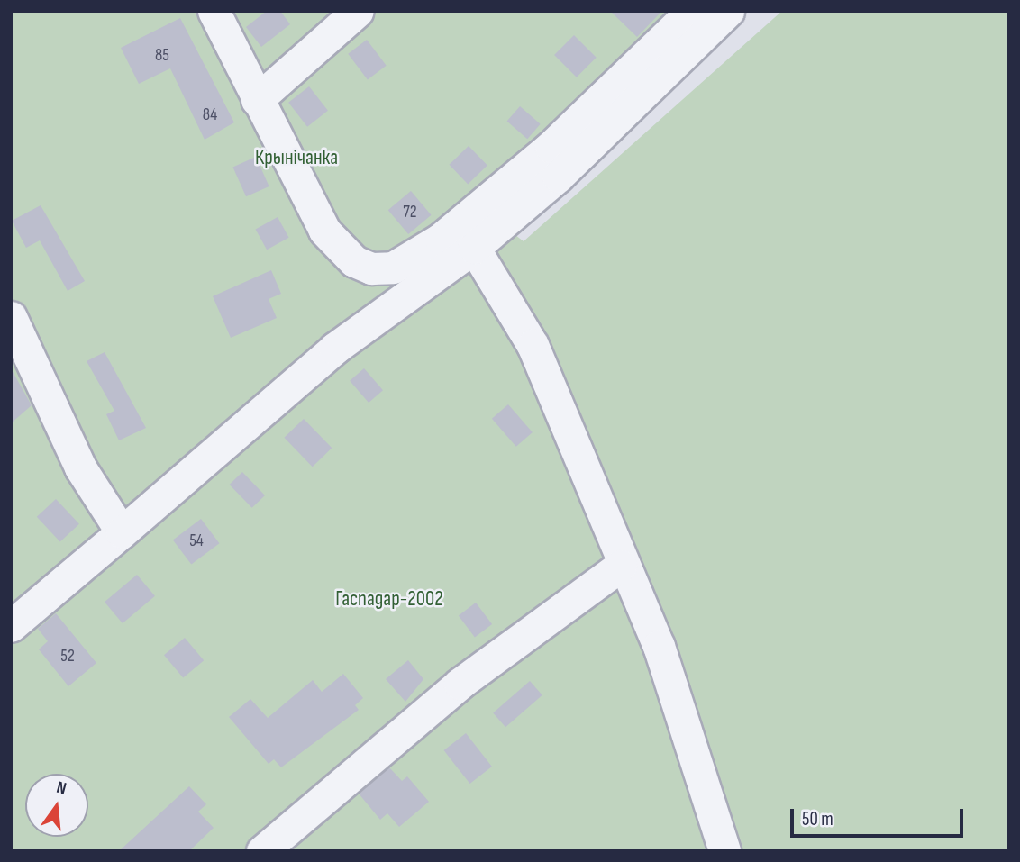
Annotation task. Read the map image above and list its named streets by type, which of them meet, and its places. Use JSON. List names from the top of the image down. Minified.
{"parks":["Крынічанка","Гаспадар-2002"],"house_numbers":["85","84","72","54","52"],"scale_bar":"50 m","north":"top"}
